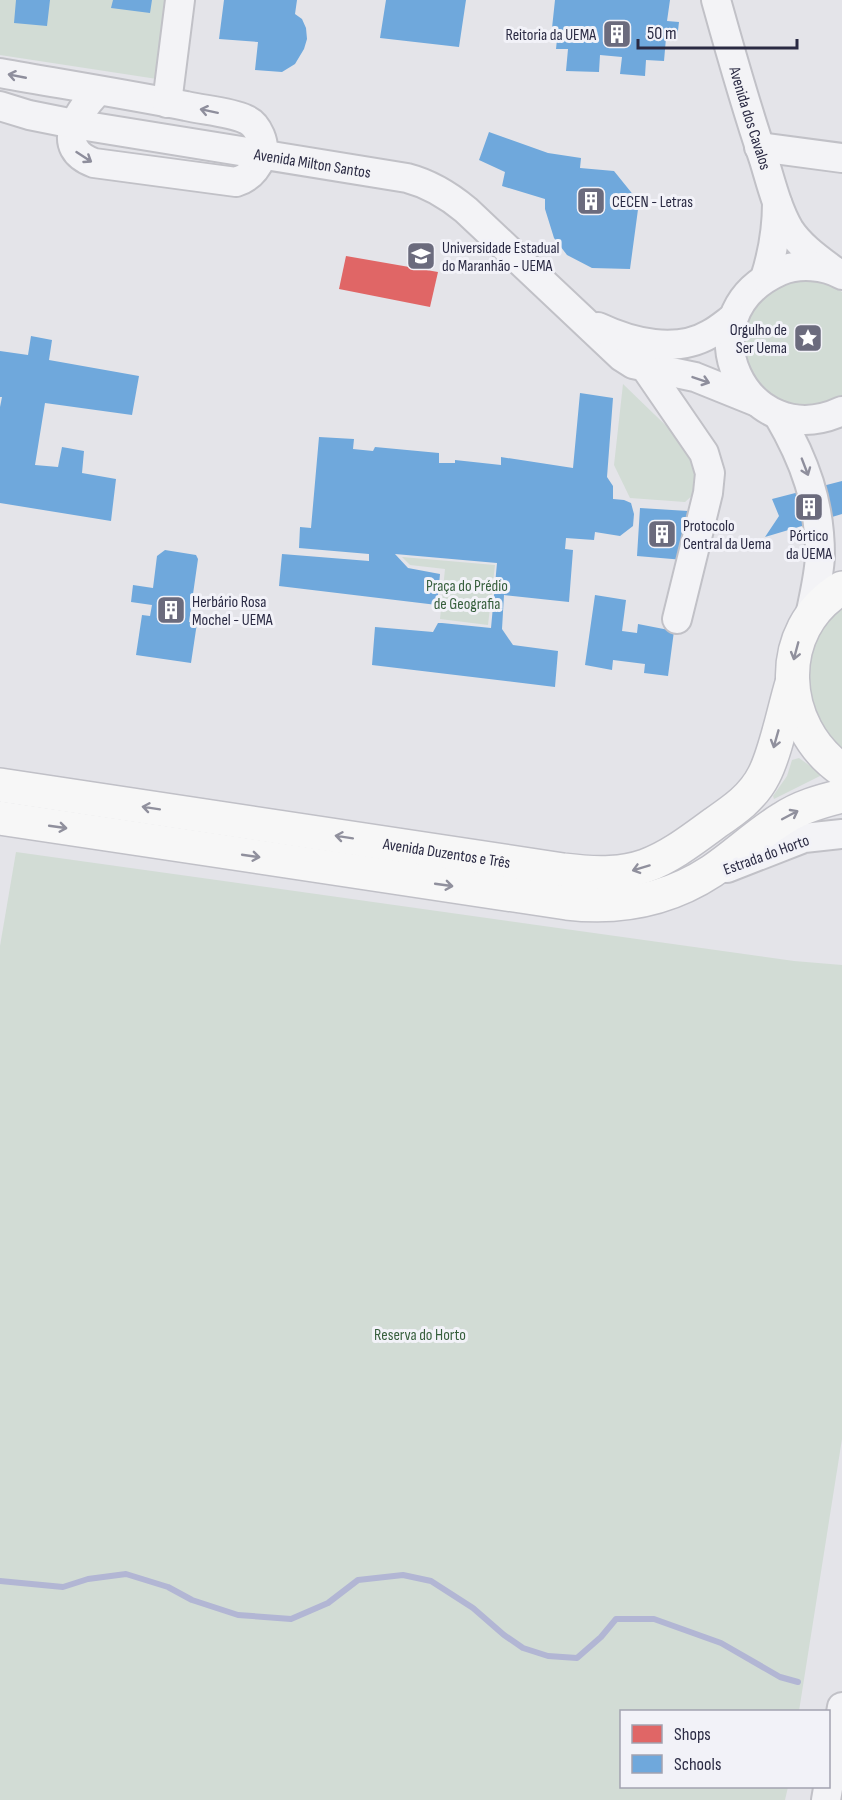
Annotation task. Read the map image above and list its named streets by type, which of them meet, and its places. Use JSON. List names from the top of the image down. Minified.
{"streets":{"main road":["Avenida Duzentos e Três"],"street":["Avenida dos Cavalos","Avenida Milton Santos","Estrada do Horto"]},"crossings":[["Avenida Duzentos e Três","Estrada do Horto"]],"parks":["Praça do Prédio de Geografia","Reserva do Horto"],"places":{"building":["Reitoria da UEMA","CECEN - Letras","Pórtico da UEMA","Protocolo Central da Uema","Herbário Rosa Mochel - UEMA"],"school or university":["Universidade Estadual do Maranhão - UEMA"],"place":["Orgulho de Ser Uema"]},"legend":["Shops","Schools"],"scale_bar":"50 m"}
